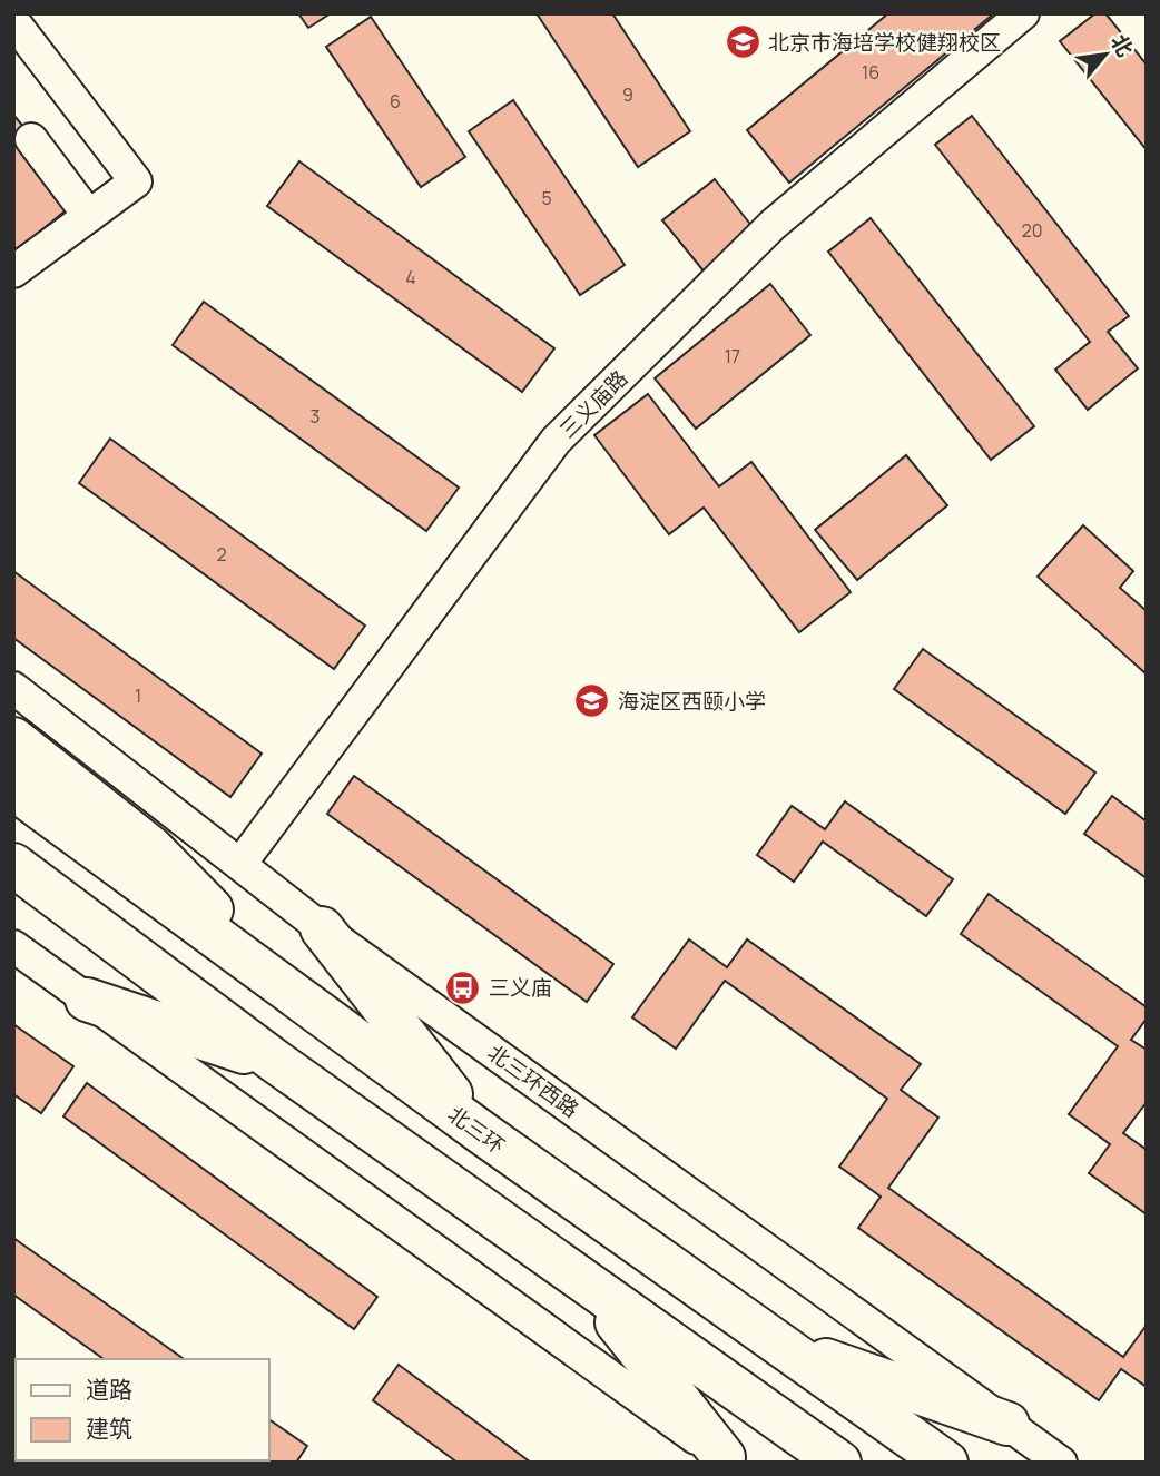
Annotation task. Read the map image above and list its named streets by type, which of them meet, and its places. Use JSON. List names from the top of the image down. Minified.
{"streets":{"highway":["北三环"],"street":["三义庙路","北三环西路"]},"crossings":[["三义庙路","北三环西路"]],"places":{"school or university":["北京市海培学校健翔校区","海淀区西颐小学"],"bus stop":["三义庙"]},"house_numbers":["16","9","6","5","20","4","17","3","2","1"],"legend":["道路","建筑"],"north":"top right"}
